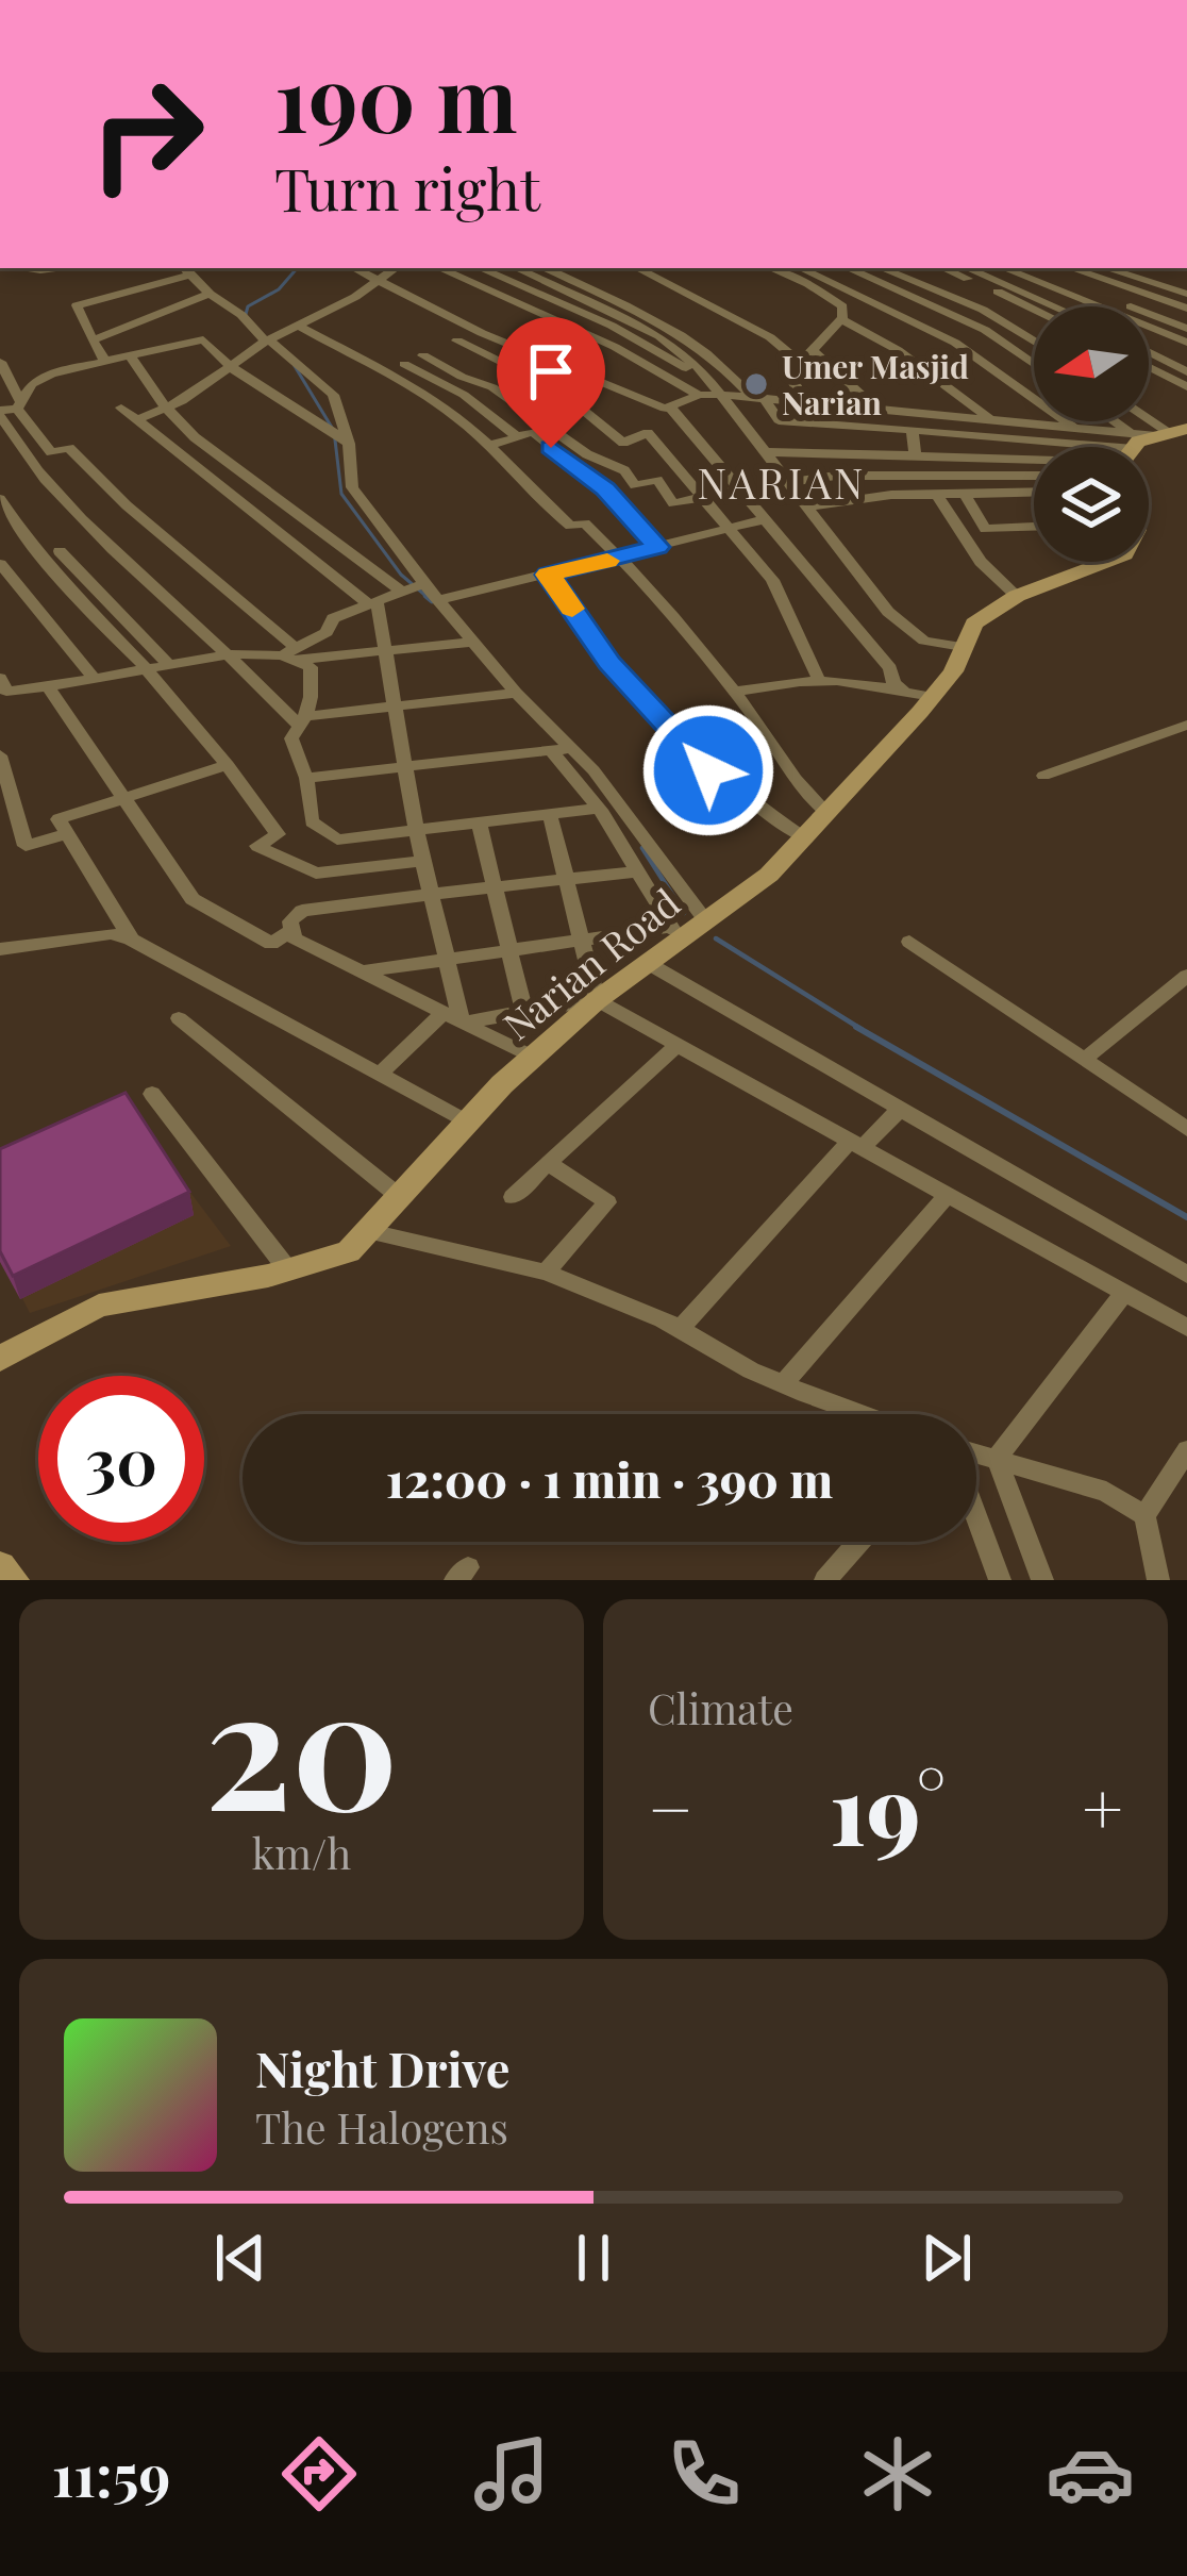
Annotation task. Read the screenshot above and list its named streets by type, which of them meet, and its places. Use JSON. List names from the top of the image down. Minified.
{"streets":{"main road":["Narian Road"]},"districts":["NARIAN"],"places":["Umer Masjid Narian"],"north":"left","page":{"turn":["190 m","Turn right"],"limit":"30","trip":"12:00 · 1 min · 390 m","tile":[["20","km/h"],"Climate"],"heat":["−","19°","+"],"song":["Night Drive","The Halogens"],"tabs":"11:59"}}
